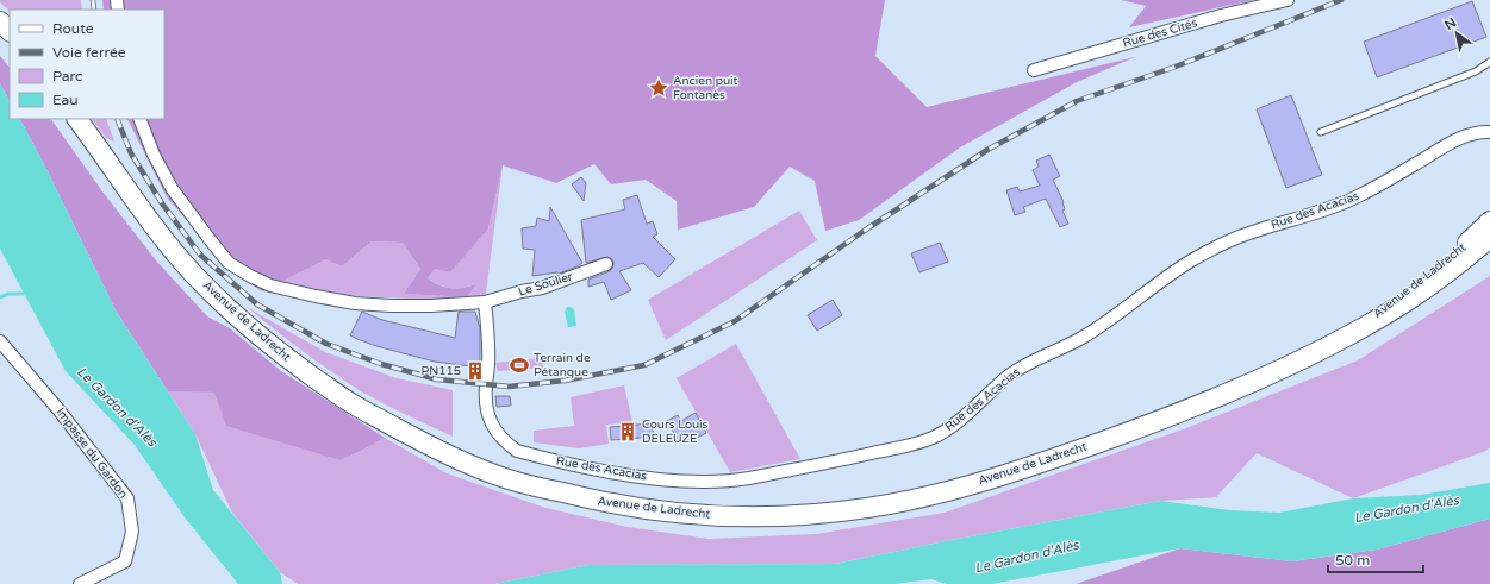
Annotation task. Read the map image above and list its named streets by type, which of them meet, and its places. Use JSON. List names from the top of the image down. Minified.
{"streets":{"main road":["Avenue de Ladrecht"],"street":["Rue des Cités","Rue des Acacias","Le Soulier","Impasse du Gardon"]},"crossings":[["Rue des Acacias","Le Soulier"]],"water":["Le Gardon d'Alès"],"places":{"place":["Ancien puit Fontanès"],"sports":["Terrain de Pétanque"],"building":["PN115","Cours Louis DELEUZE"]},"legend":["Route","Voie ferrée","Parc","Eau"],"scale_bar":"50 m","north":"top left"}
